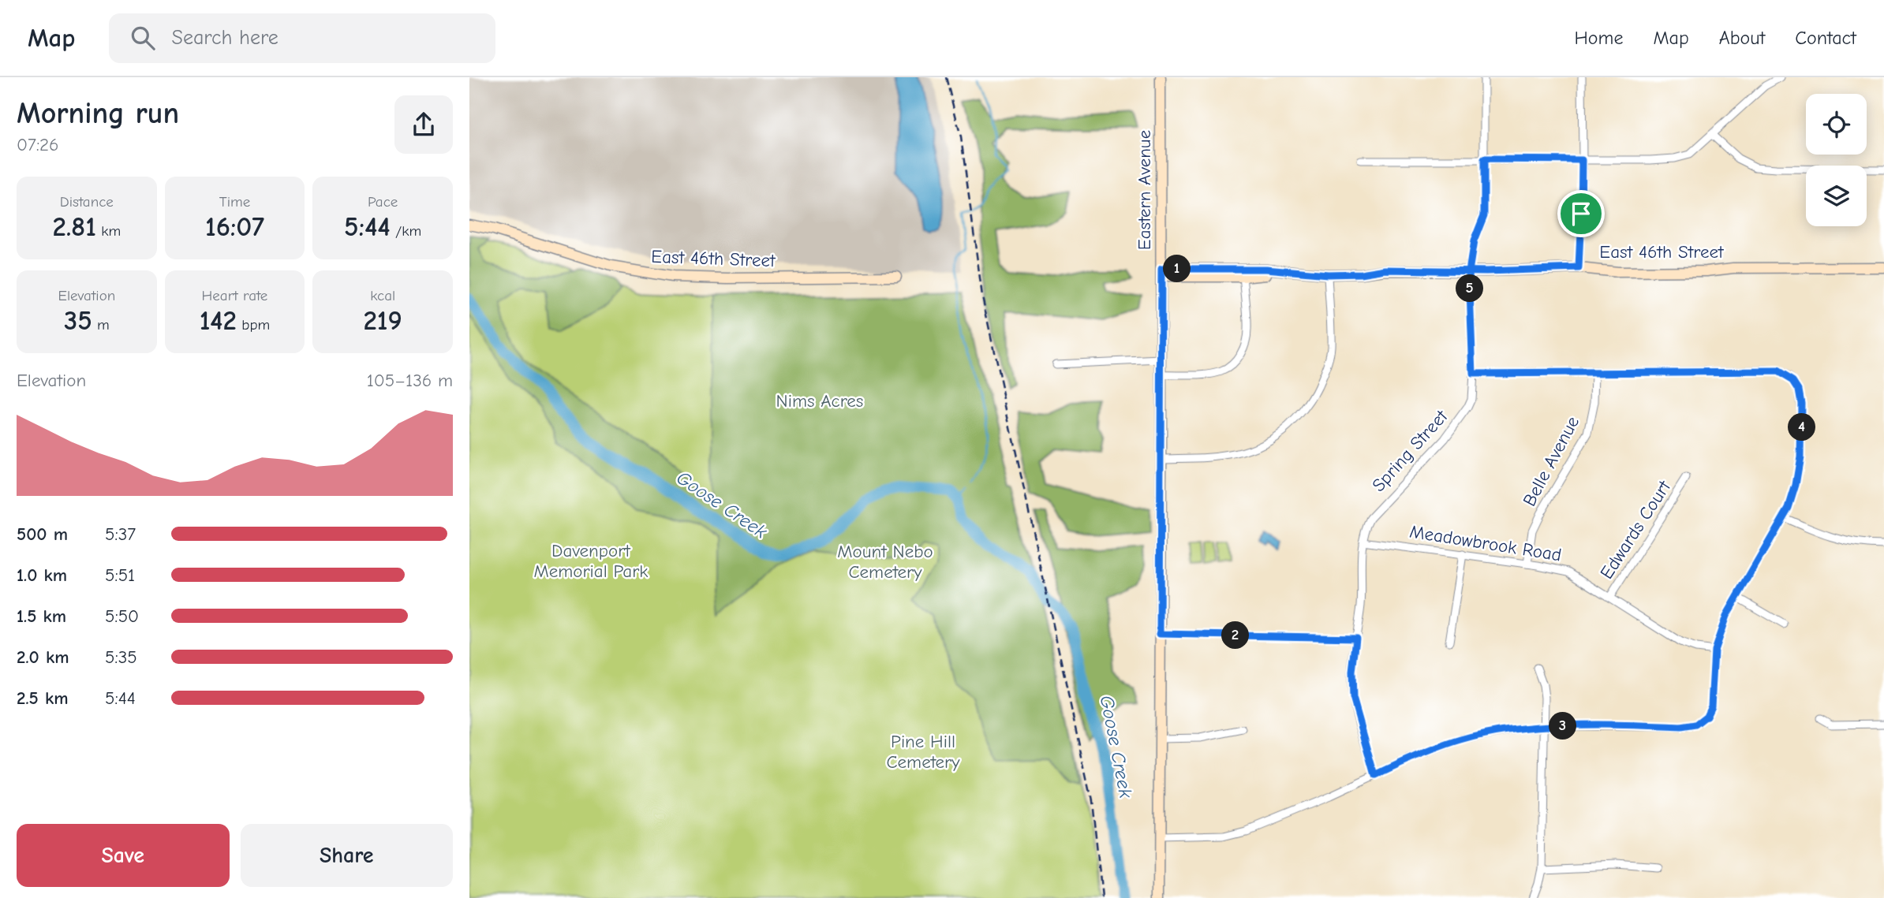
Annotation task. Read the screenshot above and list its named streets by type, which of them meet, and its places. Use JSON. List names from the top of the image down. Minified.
{"streets":{"street":["Eastern Avenue","East 46th Street","Spring Street","Belle Avenue","Edwards Court","Meadowbrook Road"]},"crossings":[["Eastern Avenue","East 46th Street"],["East 46th Street","Spring Street"],["Spring Street","Meadowbrook Road"],["Belle Avenue","Meadowbrook Road"],["Edwards Court","Meadowbrook Road"]],"water":["Goose Creek"],"parks":["Nims Acres","Davenport Memorial Park","Mount Nebo Cemetery","Pine Hill Cemetery"],"page":{"header":"Map","search":"Search here","nav":["Home","Map","About","Contact"],"heading":["Morning run","07:26"],"stats":[["Distance","2.81 km"],["Time","16:07"],["Pace","5:44 /km"],["Elevation","35 m"],["Heart rate","142 bpm"],["kcal","219"]],"pins":["1","5","4","2","3"],"chart":["Elevation","105–136 m"],"list":[{"name":"500 m","note":"5:37"},{"name":"1.0 km","note":"5:51"},{"name":"1.5 km","note":"5:50"},{"name":"2.0 km","note":"5:35"},{"name":"2.5 km","note":"5:44"}],"buttons":["Save","Share"]}}
